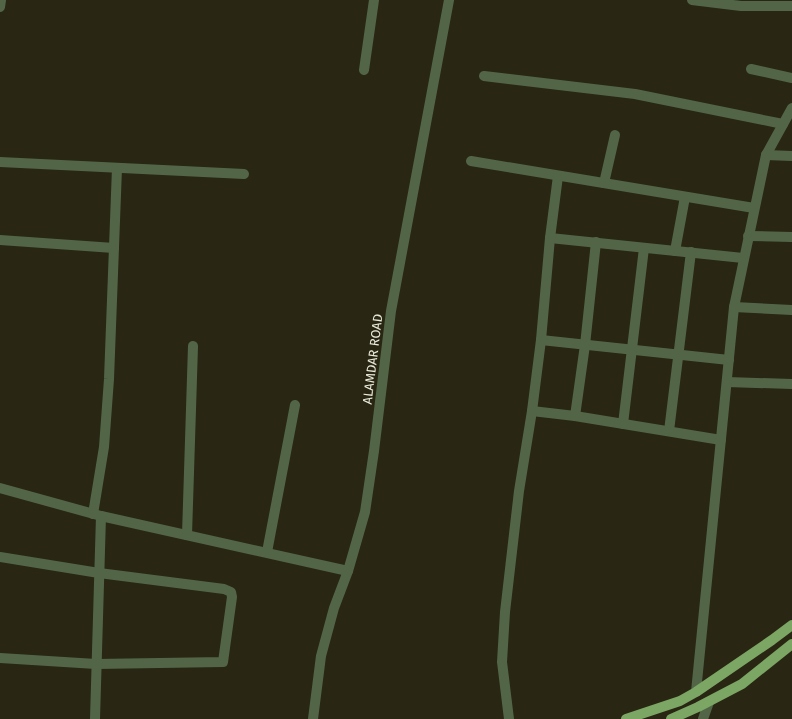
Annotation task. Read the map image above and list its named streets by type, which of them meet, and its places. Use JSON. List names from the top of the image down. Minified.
{"streets":{"street":["ALAMDAR ROAD"]}}
